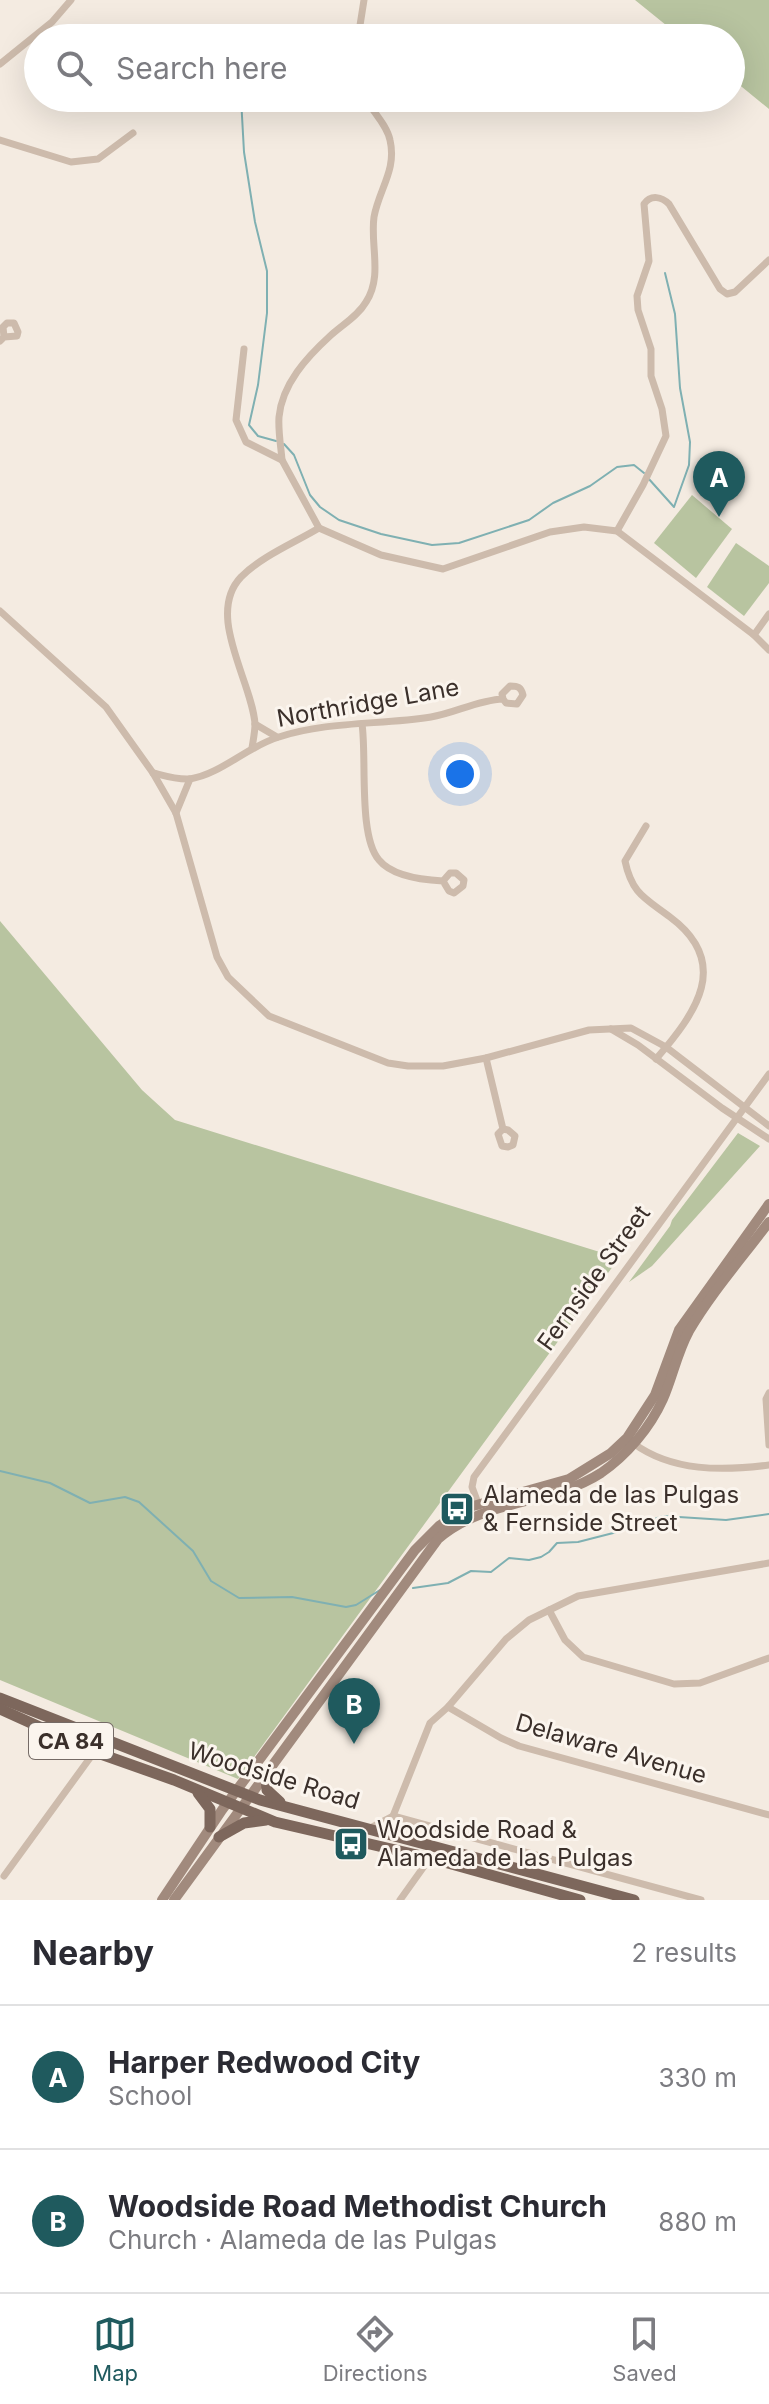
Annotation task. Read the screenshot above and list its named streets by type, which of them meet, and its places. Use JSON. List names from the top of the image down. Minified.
{"streets":{"main road":["CA 84","Woodside Road"],"street":["Northridge Lane","Fernside Street","Delaware Avenue"]},"places":{"bus stop":["Alameda de las Pulgas & Fernside Street","Woodside Road & Alameda de las Pulgas"]},"page":{"search":"Search here","pins":["A","B"],"heading":["Nearby","2 results"],"list":[{"mark":"A","name":"Harper Redwood City","note":"School","value":"330 m"},{"mark":"B","name":"Woodside Road Methodist Church","note":"Church · Alameda de las Pulgas","value":"880 m"}],"nav":["Map","Directions","Saved"]}}
